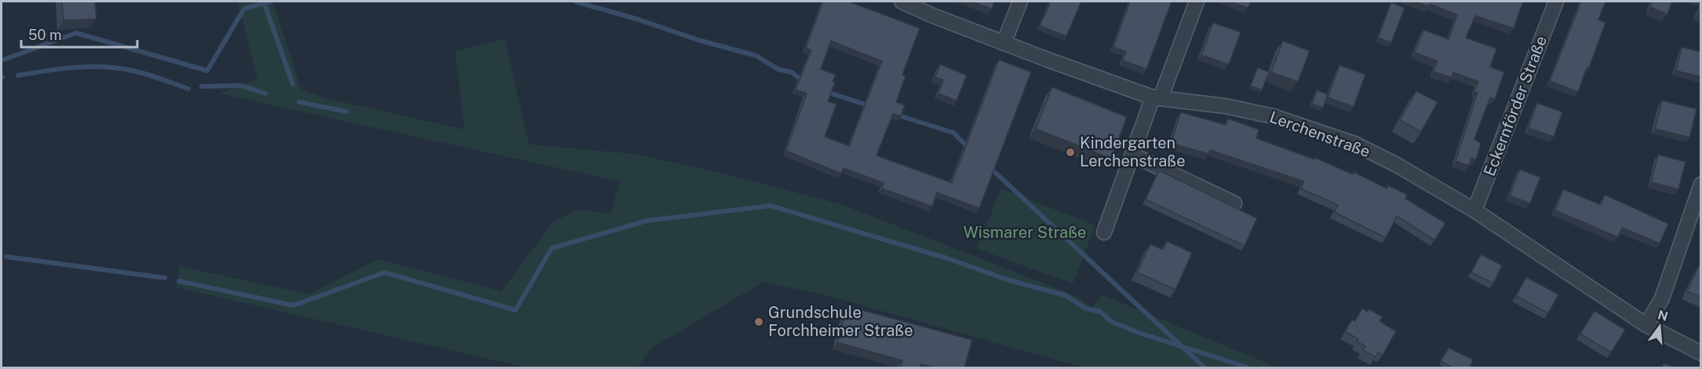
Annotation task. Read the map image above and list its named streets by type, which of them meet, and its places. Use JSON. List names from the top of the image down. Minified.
{"streets":{"street":["Eckernförder Straße","Lerchenstraße"]},"crossings":[["Eckernförder Straße","Lerchenstraße"]],"parks":["Wismarer Straße"],"places":["Kindergarten Lerchenstraße","Grundschule Forchheimer Straße"],"scale_bar":"50 m","north":"top"}
